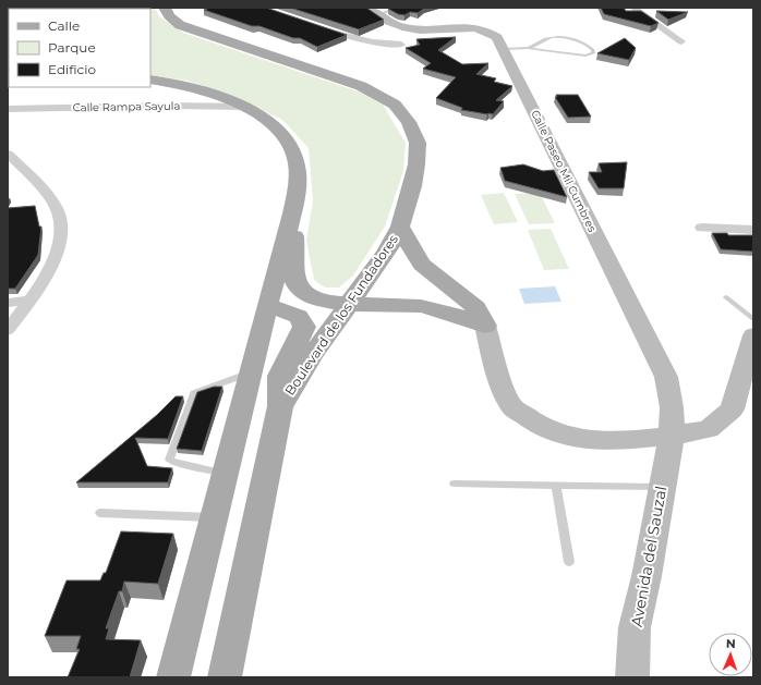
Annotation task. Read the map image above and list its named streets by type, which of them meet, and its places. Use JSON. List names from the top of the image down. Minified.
{"streets":{"main road":["Boulevard de los Fundadores"],"street":["Calle Rampa Sayula","Calle Paseo Mil Cumbres","Avenida del Sauzal"]},"crossings":[["Calle Paseo Mil Cumbres","Avenida del Sauzal"]],"legend":["Calle","Parque","Edificio"],"north":"top"}
